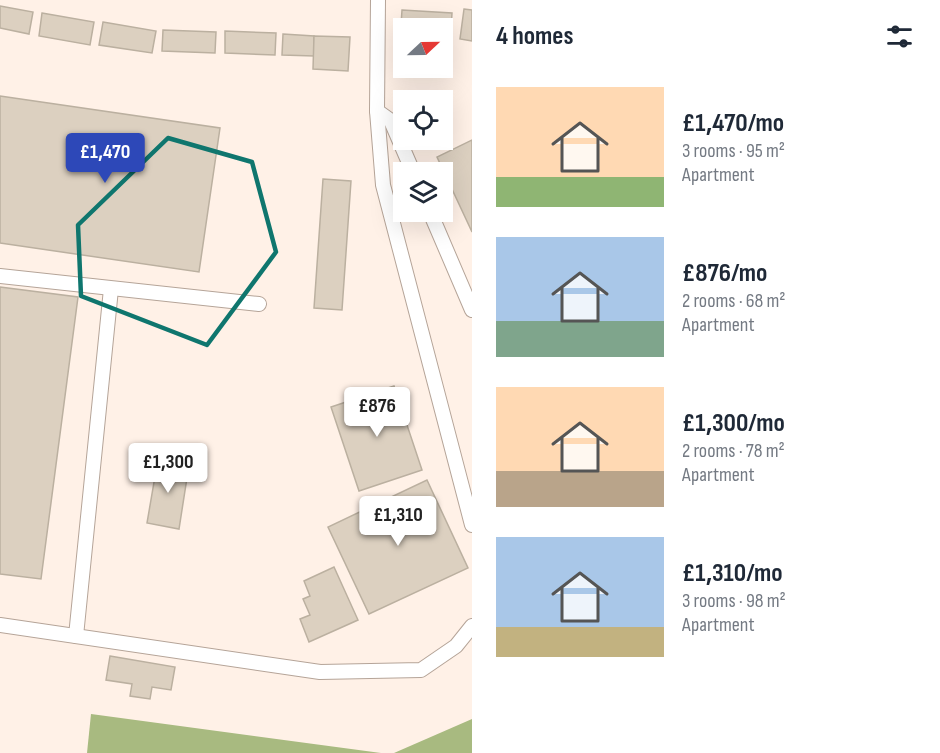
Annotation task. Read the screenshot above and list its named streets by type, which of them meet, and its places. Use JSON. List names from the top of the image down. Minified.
{"north":"right","page":{"heading":"4 homes","list":[{"name":"£1,470/mo","note":"3 rooms · 95 m² · Apartment"},{"name":"£876/mo","note":"2 rooms · 68 m² · Apartment"},{"name":"£1,300/mo","note":"2 rooms · 78 m² · Apartment"},{"name":"£1,310/mo","note":"3 rooms · 98 m² · Apartment"}],"price":["£1,470","£876","£1,300","£1,310"]}}
